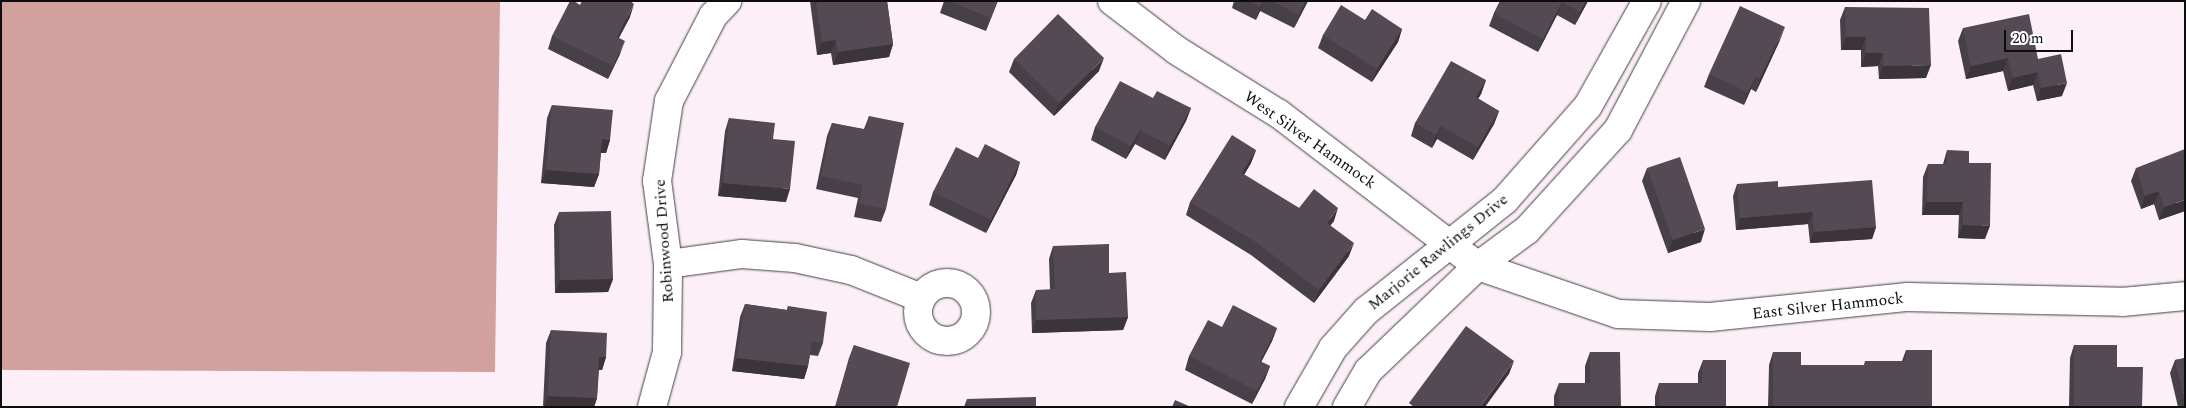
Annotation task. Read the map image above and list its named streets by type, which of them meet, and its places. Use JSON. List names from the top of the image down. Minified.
{"streets":{"street":["West Silver Hammock","Robinwood Drive","Marjorie Rawlings Drive","East Silver Hammock"]},"crossings":[["West Silver Hammock","Marjorie Rawlings Drive"],["West Silver Hammock","East Silver Hammock"]],"scale_bar":"20 m"}
